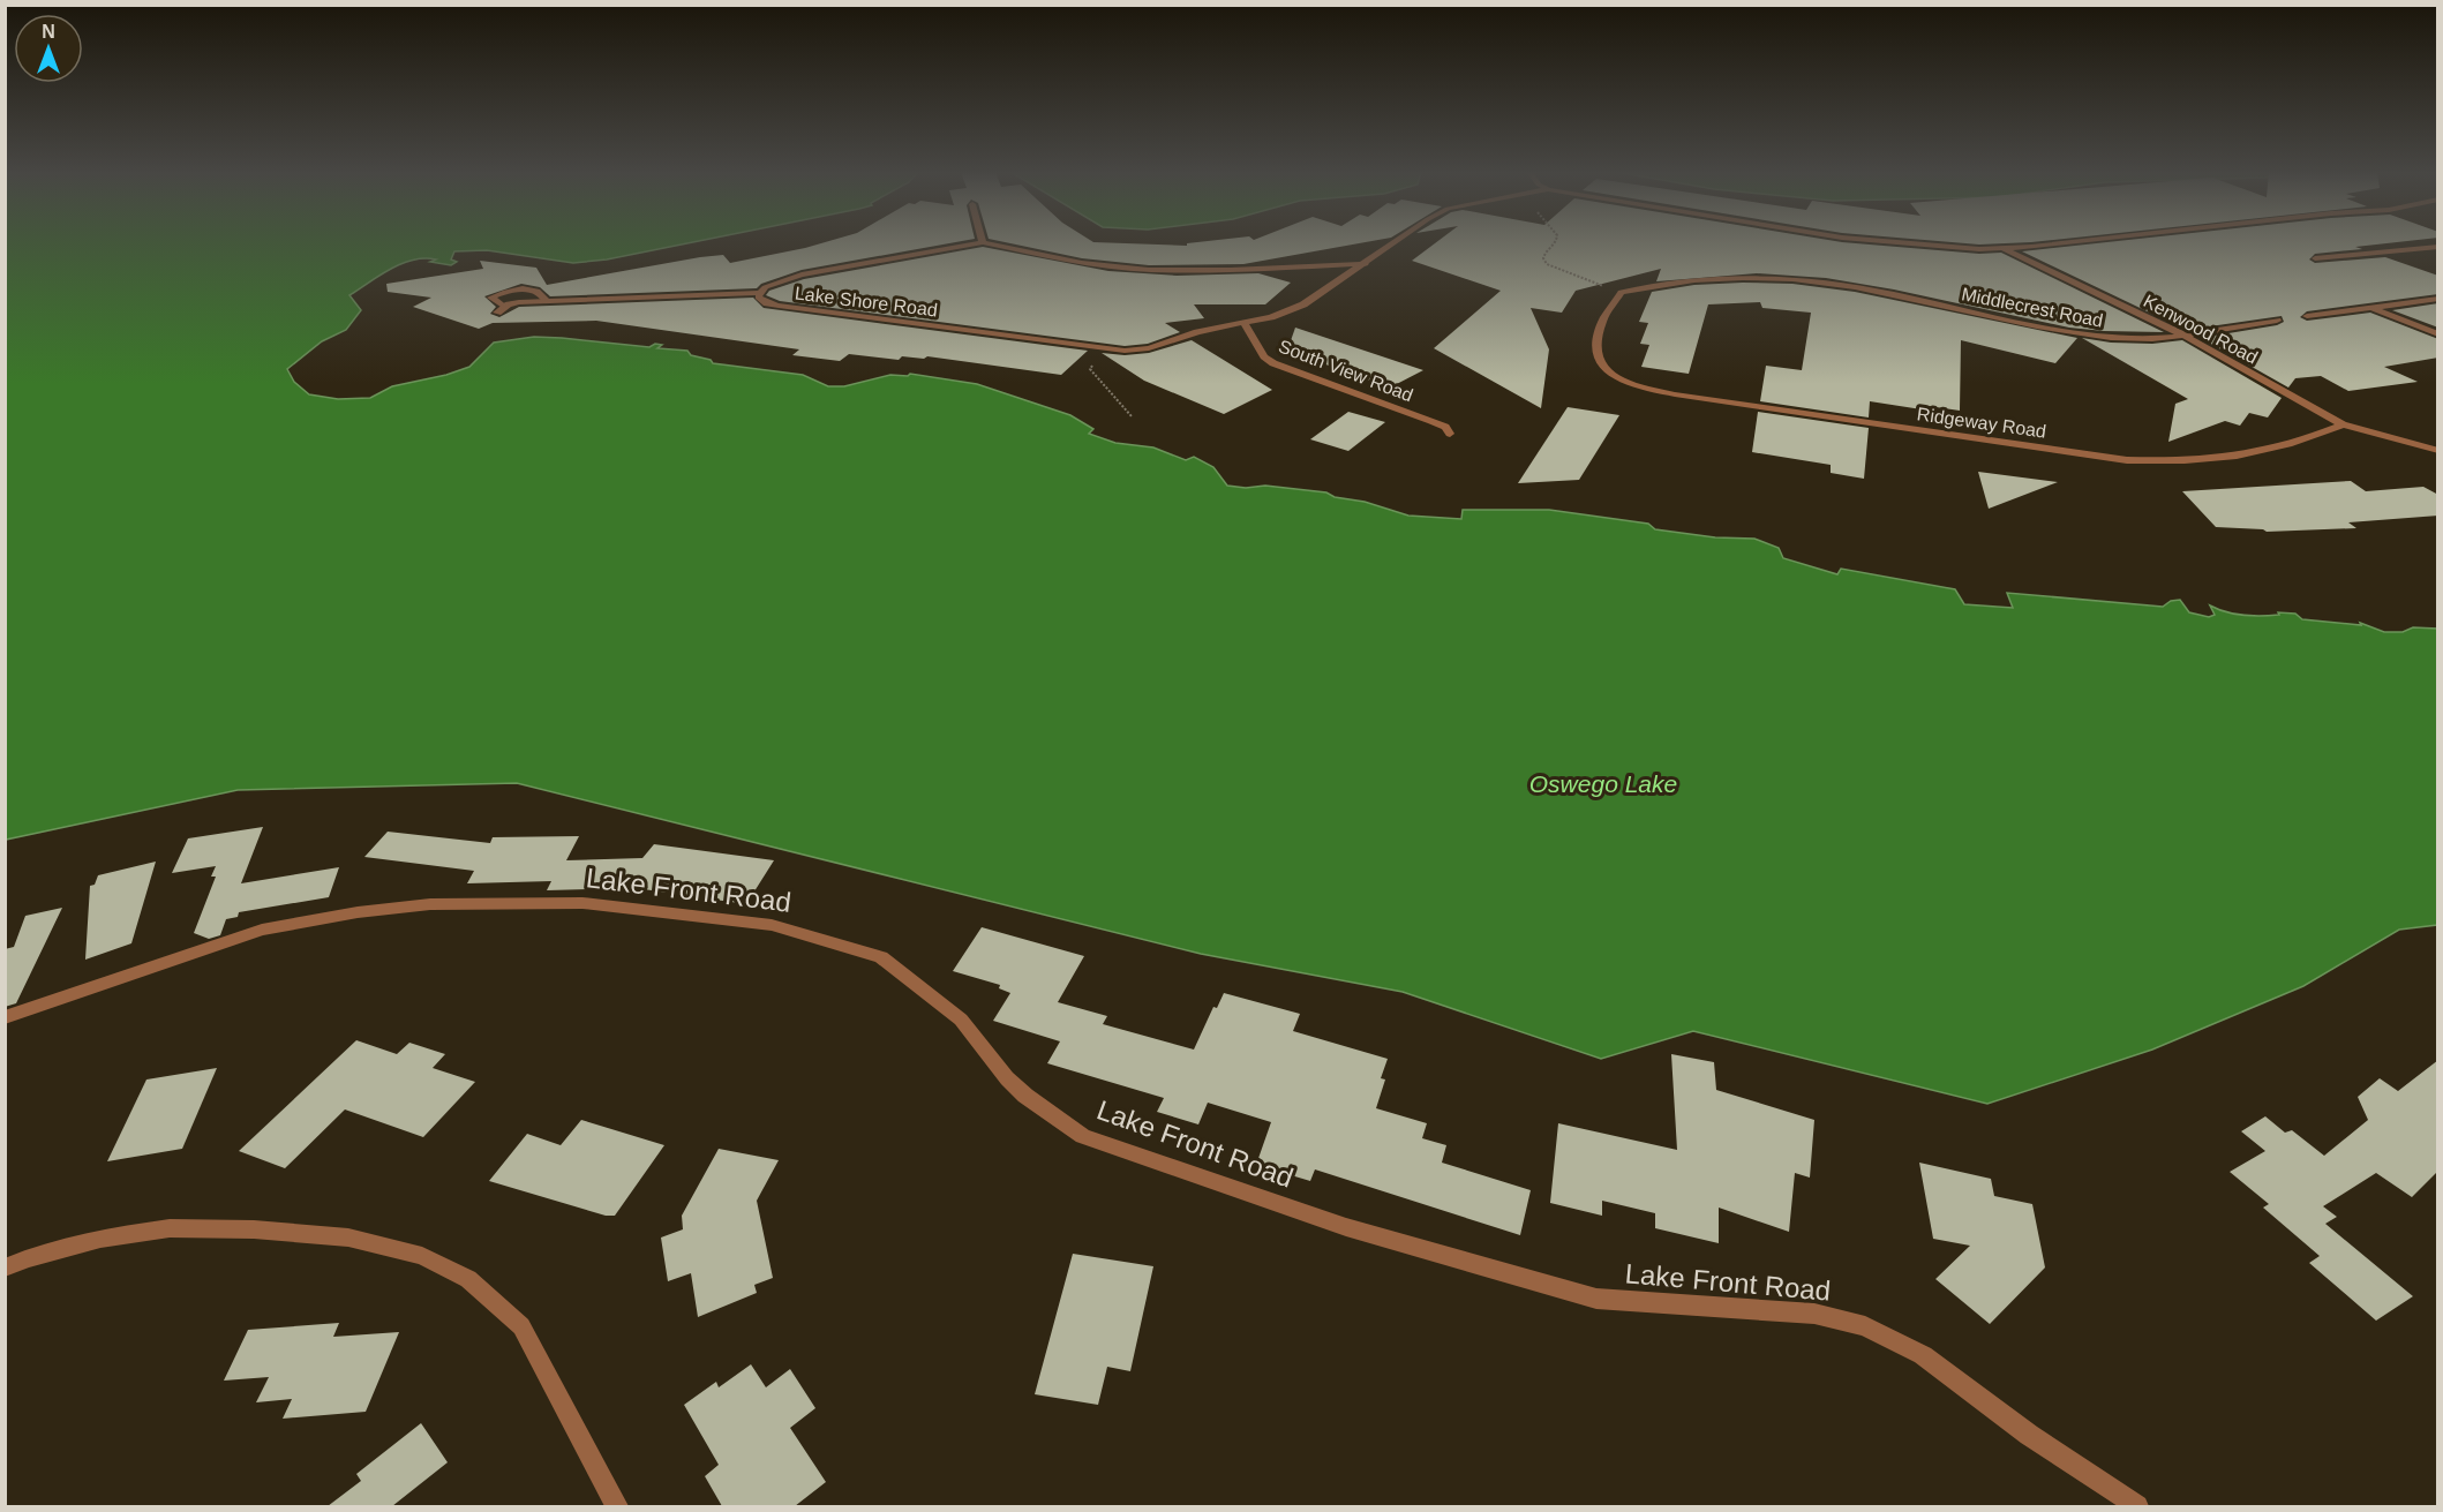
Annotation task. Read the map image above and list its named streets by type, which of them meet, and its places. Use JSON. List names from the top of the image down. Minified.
{"streets":{"street":["Lake Shore Road","Middlecrest Road","Kenwood Road","South View Road","Ridgeway Road","Lake Front Road"]},"crossings":[["Lake Shore Road","South View Road"],["Middlecrest Road","Kenwood Road"],["Middlecrest Road","Ridgeway Road"],["Kenwood Road","Ridgeway Road"]],"water":["Oswego Lake"],"north":"top"}
